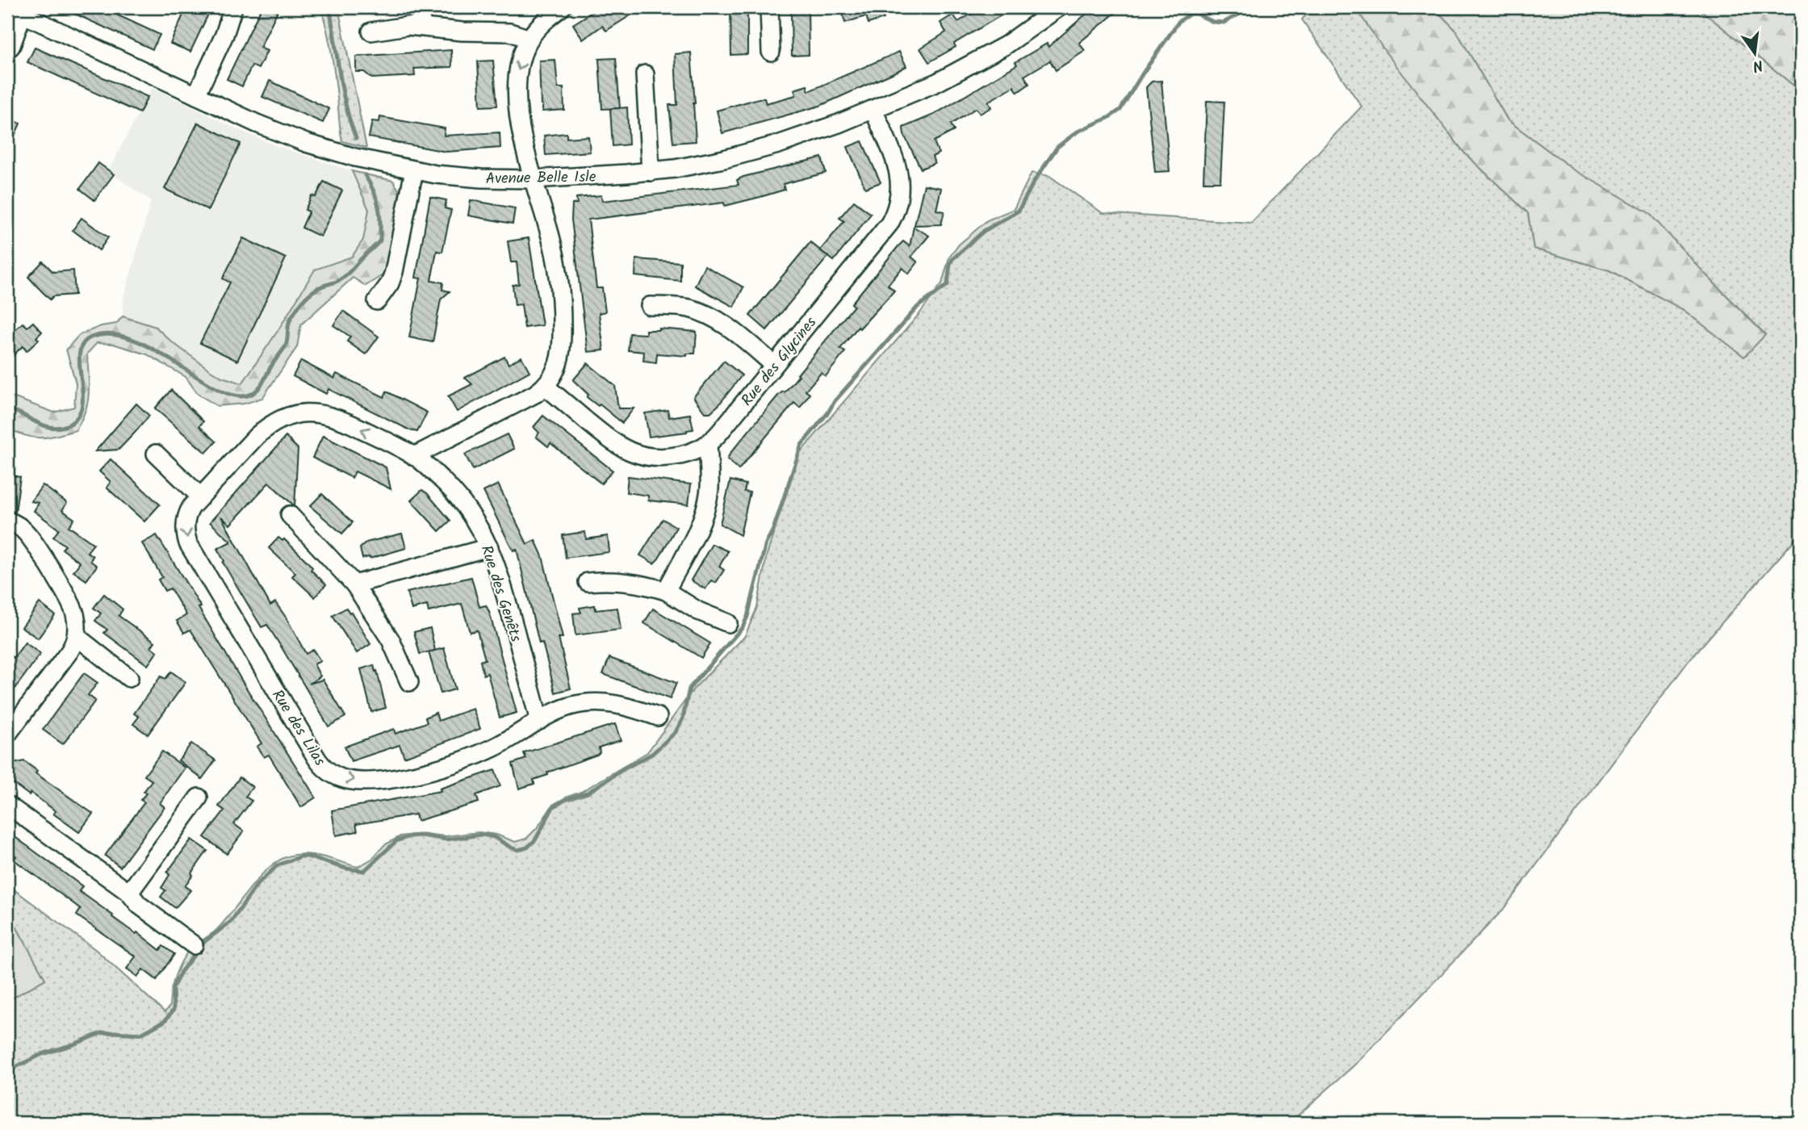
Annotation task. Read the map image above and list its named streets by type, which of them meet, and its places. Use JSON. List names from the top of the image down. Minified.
{"streets":{"street":["Avenue Belle Isle","Rue des Glycines","Rue des Genêts","Rue des Lilas"]},"crossings":[["Avenue Belle Isle","Rue des Glycines"],["Rue des Genêts","Rue des Lilas"]],"north":"bottom"}
